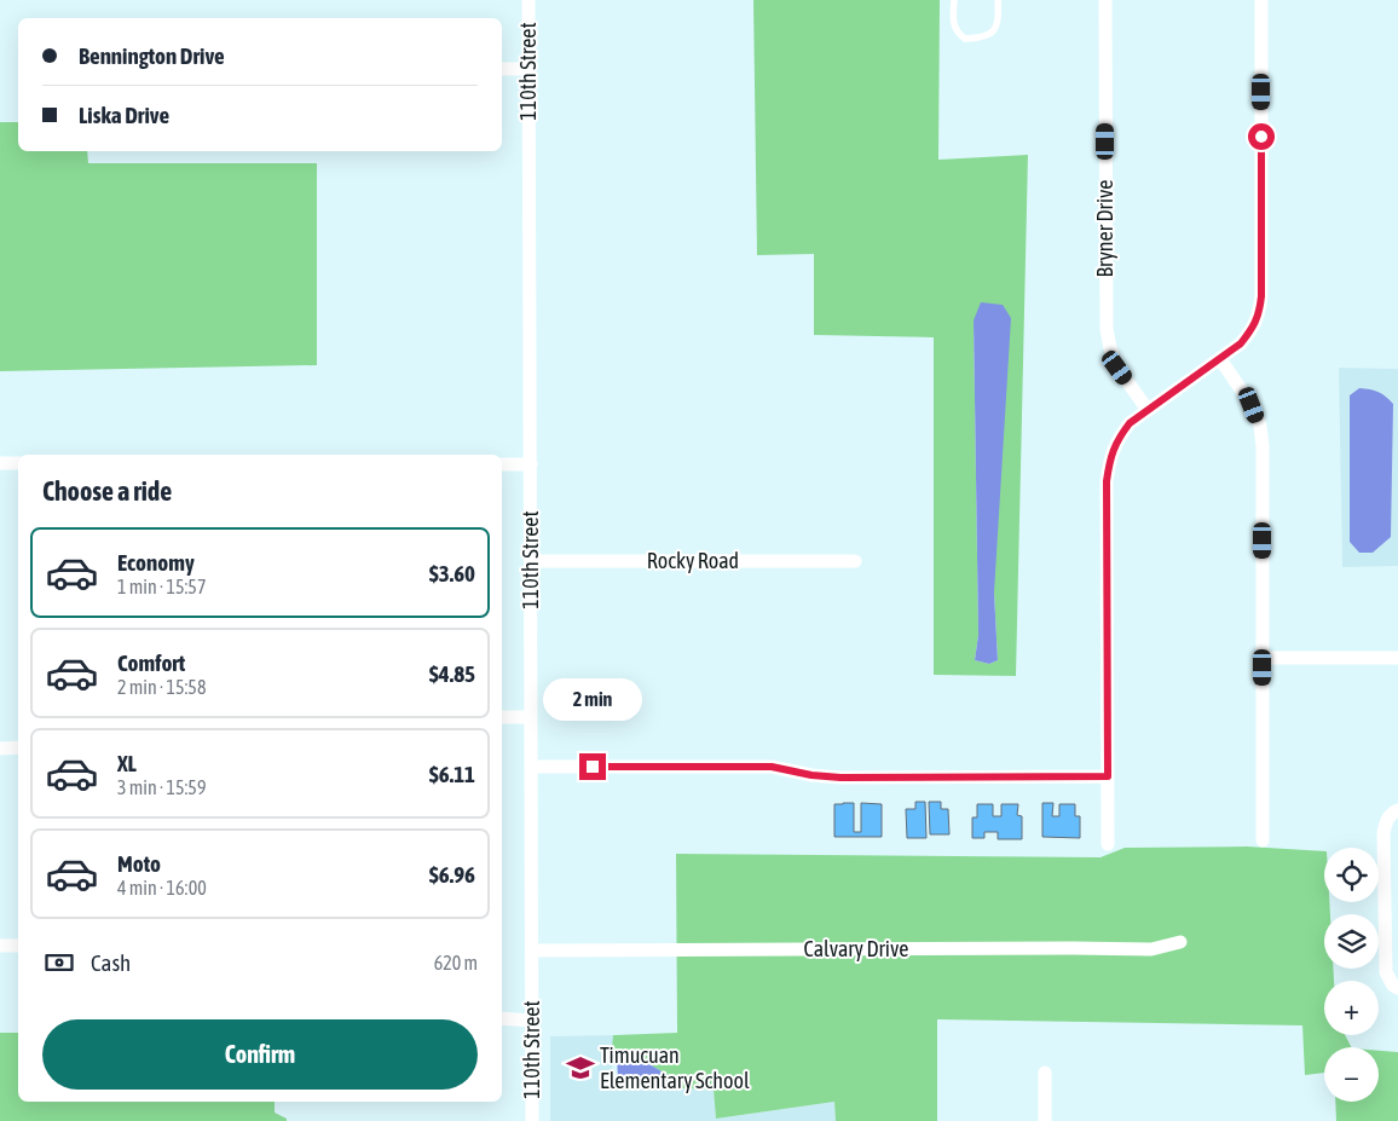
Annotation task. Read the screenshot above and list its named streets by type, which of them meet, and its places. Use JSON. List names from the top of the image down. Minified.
{"streets":{"street":["110th Street","Bryner Drive","Rocky Road","Calvary Drive"]},"crossings":[["110th Street","Rocky Road"],["110th Street","Calvary Drive"]],"places":{"school or university":["Timucuan Elementary School"]},"page":{"banner":["Bennington Drive","Liska Drive"],"heading":"Choose a ride","list":[{"name":"Economy","note":"1 min · 15:57","value":"$3.60"},{"name":"Comfort","note":"2 min · 15:58","value":"$4.85"},{"name":"XL","note":"3 min · 15:59","value":"$6.11"},{"name":"Moto","note":"4 min · 16:00","value":"$6.96"}],"bubble":"2 min","map_buttons":["+","−"],"pay":["Cash","620 m"],"buttons":"Confirm"}}
